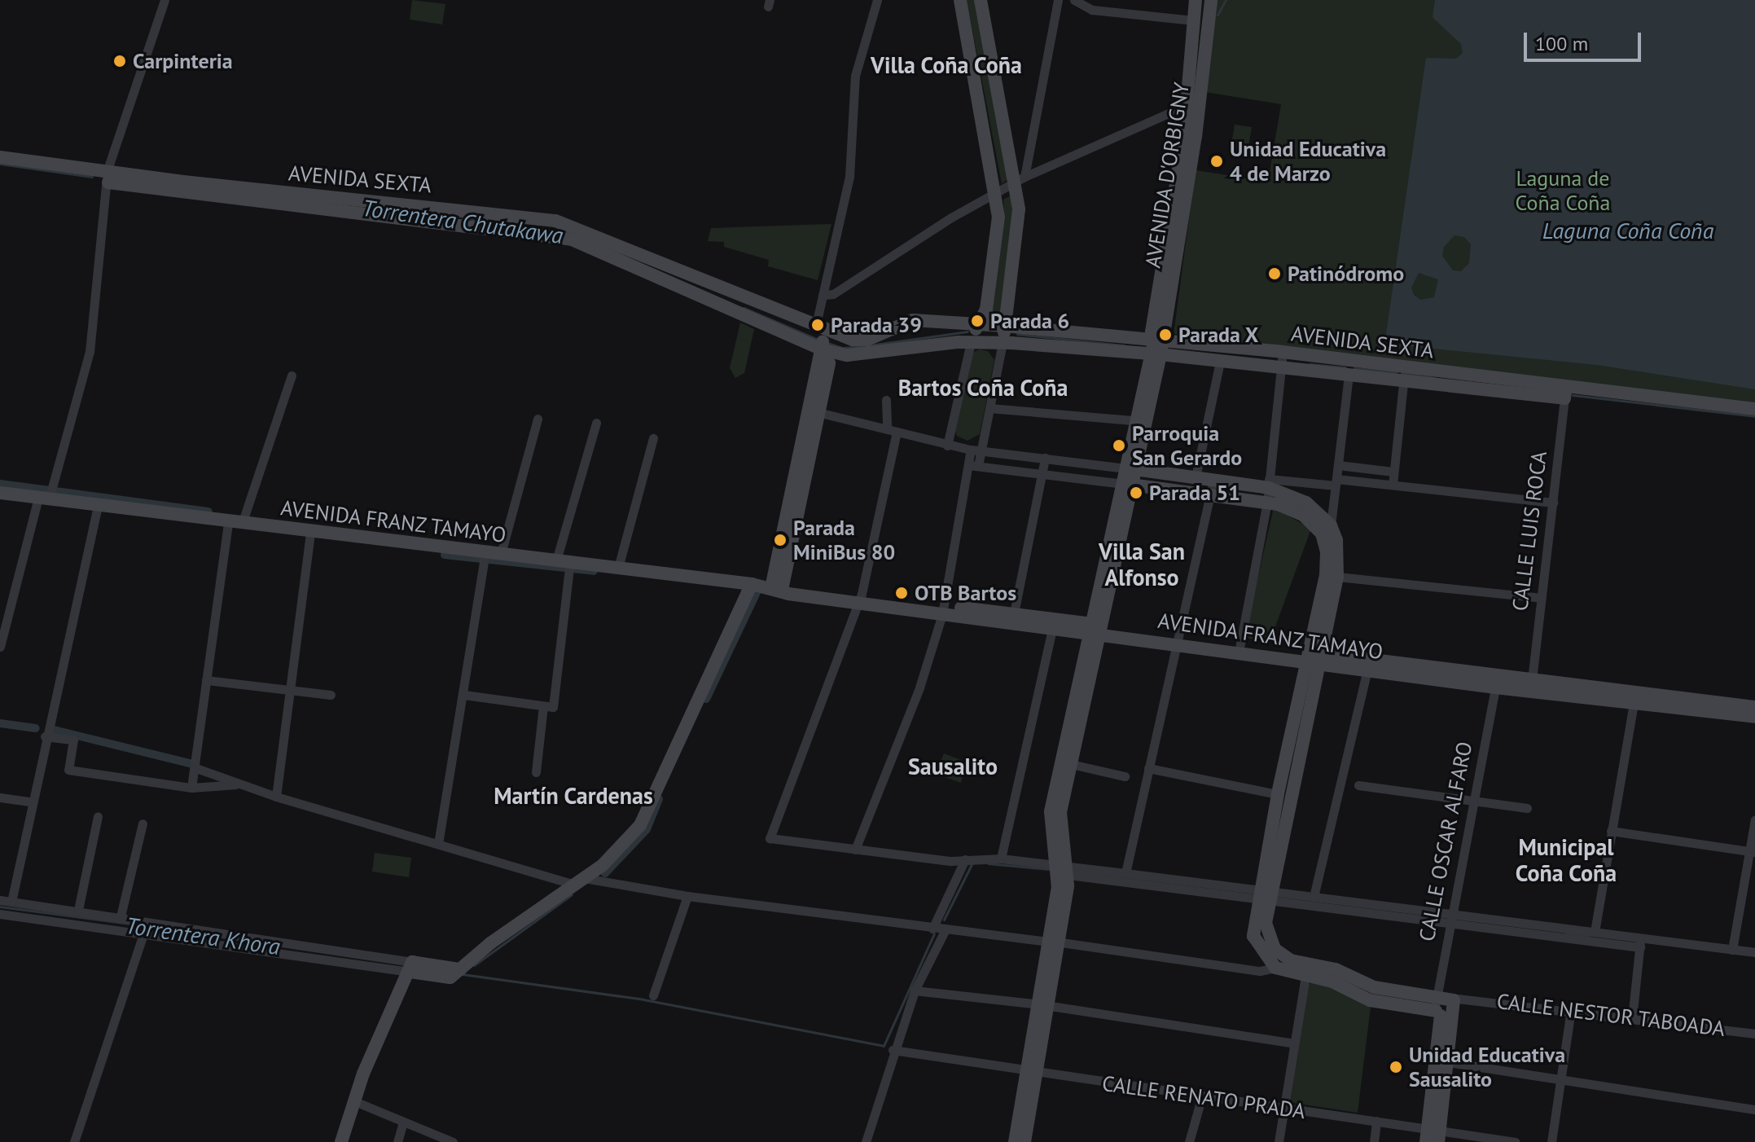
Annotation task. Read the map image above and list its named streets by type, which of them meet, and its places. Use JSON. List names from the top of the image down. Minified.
{"streets":{"main road":["AVENIDA D'ORBIGNY","AVENIDA SEXTA","AVENIDA FRANZ TAMAYO","CALLE OSCAR ALFARO"],"street":["CALLE LUIS ROCA","CALLE NESTOR TABOADA","CALLE RENATO PRADA"]},"crossings":[["AVENIDA D'ORBIGNY","AVENIDA SEXTA"],["AVENIDA D'ORBIGNY","AVENIDA FRANZ TAMAYO"],["AVENIDA SEXTA","CALLE LUIS ROCA"],["AVENIDA FRANZ TAMAYO","CALLE LUIS ROCA"],["AVENIDA FRANZ TAMAYO","CALLE OSCAR ALFARO"],["CALLE OSCAR ALFARO","CALLE NESTOR TABOADA"],["CALLE OSCAR ALFARO","CALLE RENATO PRADA"]],"districts":["Villa Coña Coña","Bartos Coña Coña","Villa San Alfonso","Sausalito","Martín Cardenas","Municipal Coña Coña"],"water":["Torrentera Chutakawa","Laguna Coña Coña","Torrentera Khora"],"parks":["Laguna de Coña Coña"],"places":["Carpinteria","Unidad Educativa 4 de Marzo","Patinódromo","Parada 6","Parada 39","Parada X","Parroquia San Gerardo","Parada 51","Parada MiniBus 80","OTB Bartos","Unidad Educativa Sausalito"],"scale_bar":"100 m"}
